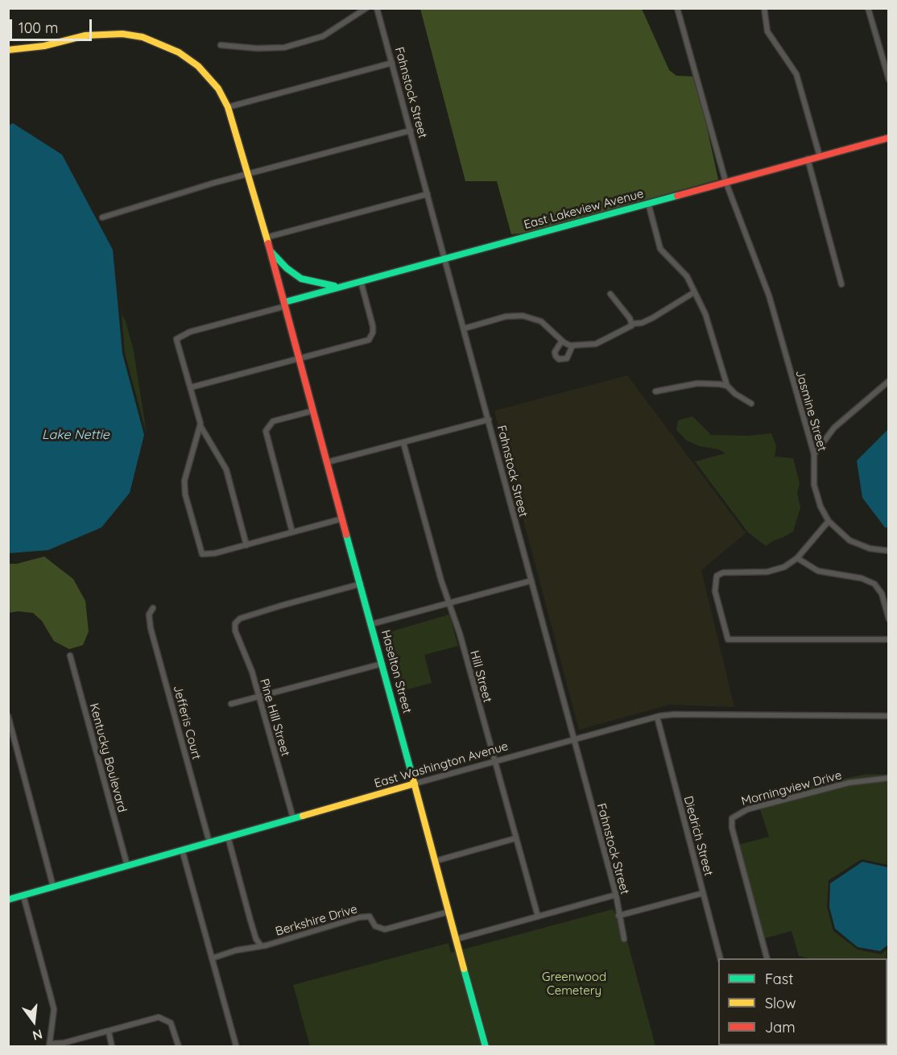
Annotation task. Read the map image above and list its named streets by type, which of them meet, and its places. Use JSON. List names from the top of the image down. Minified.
{"streets":{"street":["Fahnstock Street","East Lakeview Avenue","Jasmine Street","Haselton Street","Hill Street","Pine Hill Street","Jefferis Court","Kentucky Boulevard","East Washington Avenue","Morningview Drive","Diedrich Street","Berkshire Drive"]},"crossings":[["Fahnstock Street","East Lakeview Avenue"],["Fahnstock Street","East Washington Avenue"],["East Lakeview Avenue","Jasmine Street"],["East Lakeview Avenue","Haselton Street"],["Haselton Street","Pine Hill Street"],["Haselton Street","East Washington Avenue"],["Haselton Street","Berkshire Drive"],["Hill Street","East Washington Avenue"],["Pine Hill Street","East Washington Avenue"],["Jefferis Court","East Washington Avenue"],["Kentucky Boulevard","East Washington Avenue"],["East Washington Avenue","Diedrich Street"]],"water":["Lake Nettie"],"parks":["Greenwood Cemetery"],"legend":["Fast","Slow","Jam"],"scale_bar":"100 m","north":"bottom"}
